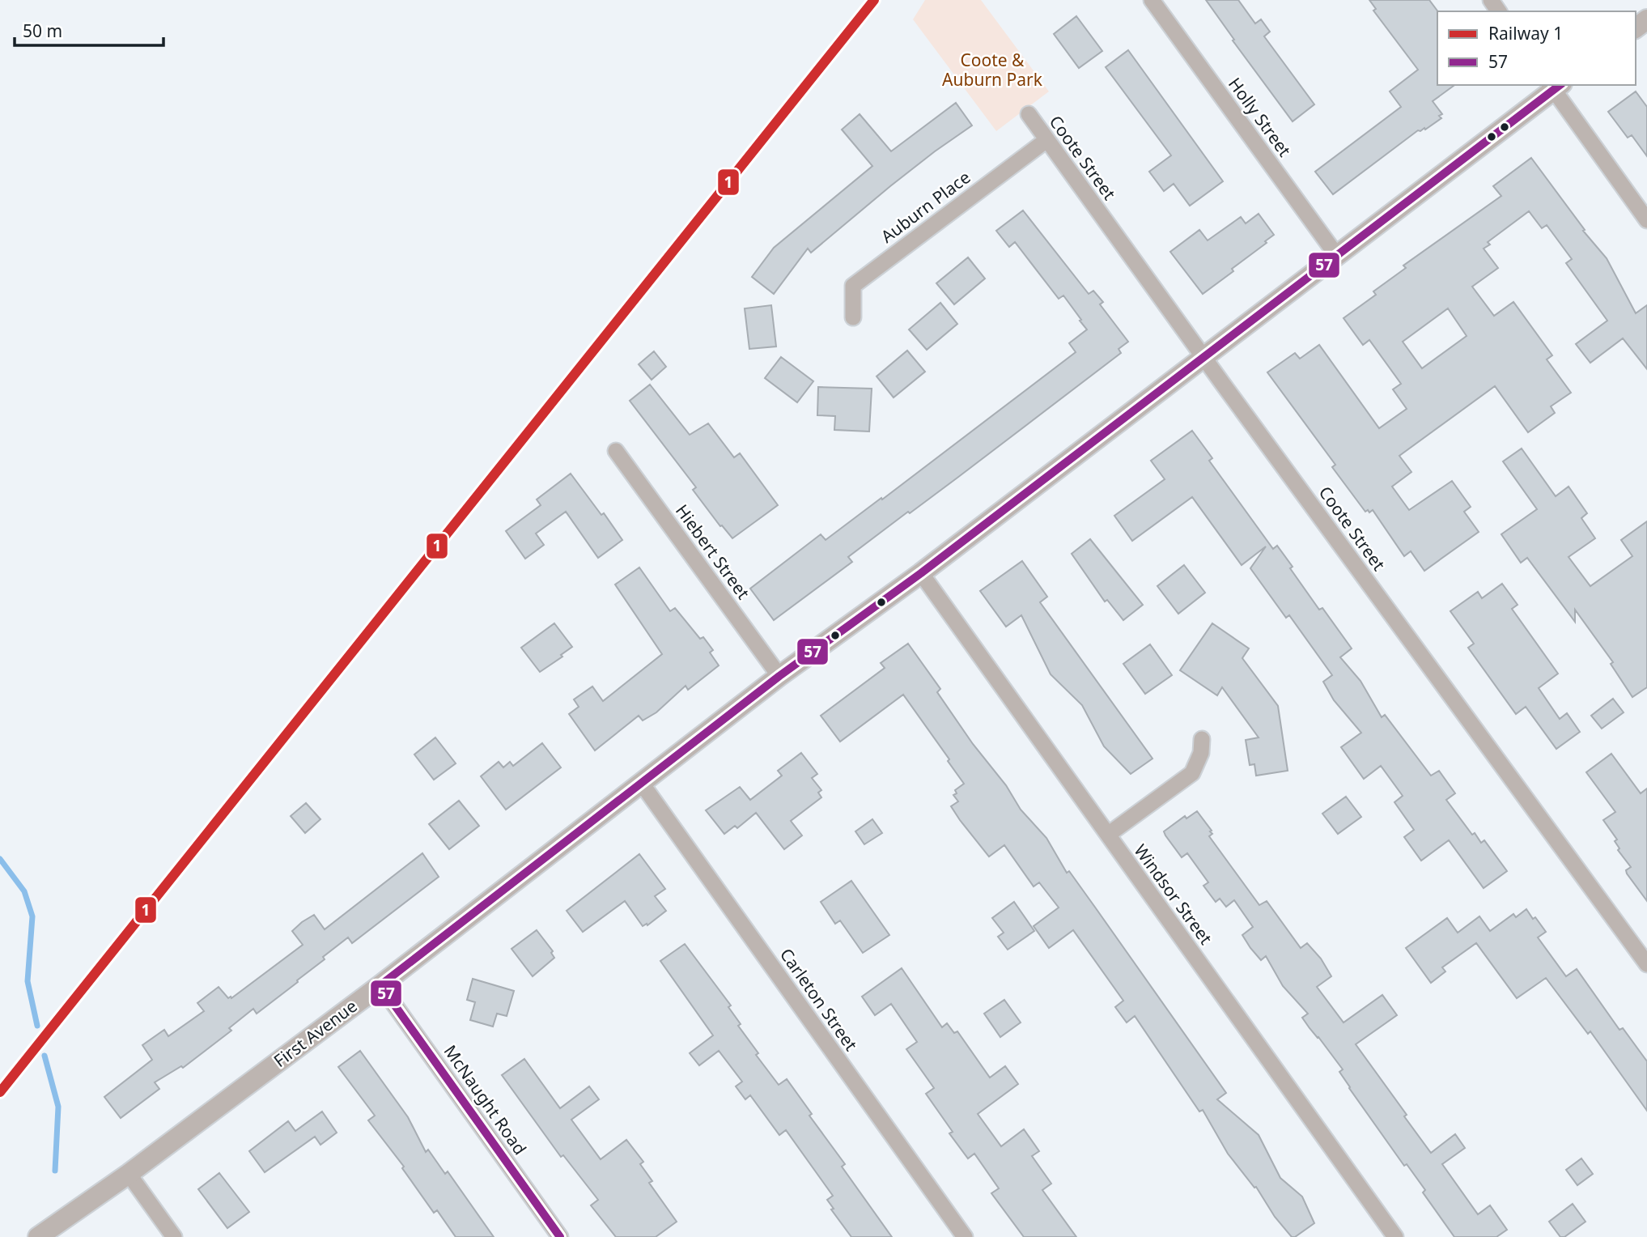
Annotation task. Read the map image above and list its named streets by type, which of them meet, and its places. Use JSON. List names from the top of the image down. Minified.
{"streets":{"street":["Holly Street","Coote Street","Auburn Place","Hiebert Street","Windsor Street","Carleton Street","First Avenue","McNaught Road"]},"crossings":[["Holly Street","First Avenue"],["Coote Street","Auburn Place"],["Coote Street","First Avenue"],["Hiebert Street","First Avenue"],["Windsor Street","First Avenue"],["Carleton Street","First Avenue"],["First Avenue","McNaught Road"]],"parks":["Coote & Auburn Park"],"lines":["rail line 1","transit line 57"],"legend":["Railway 1","57"],"scale_bar":"50 m"}
